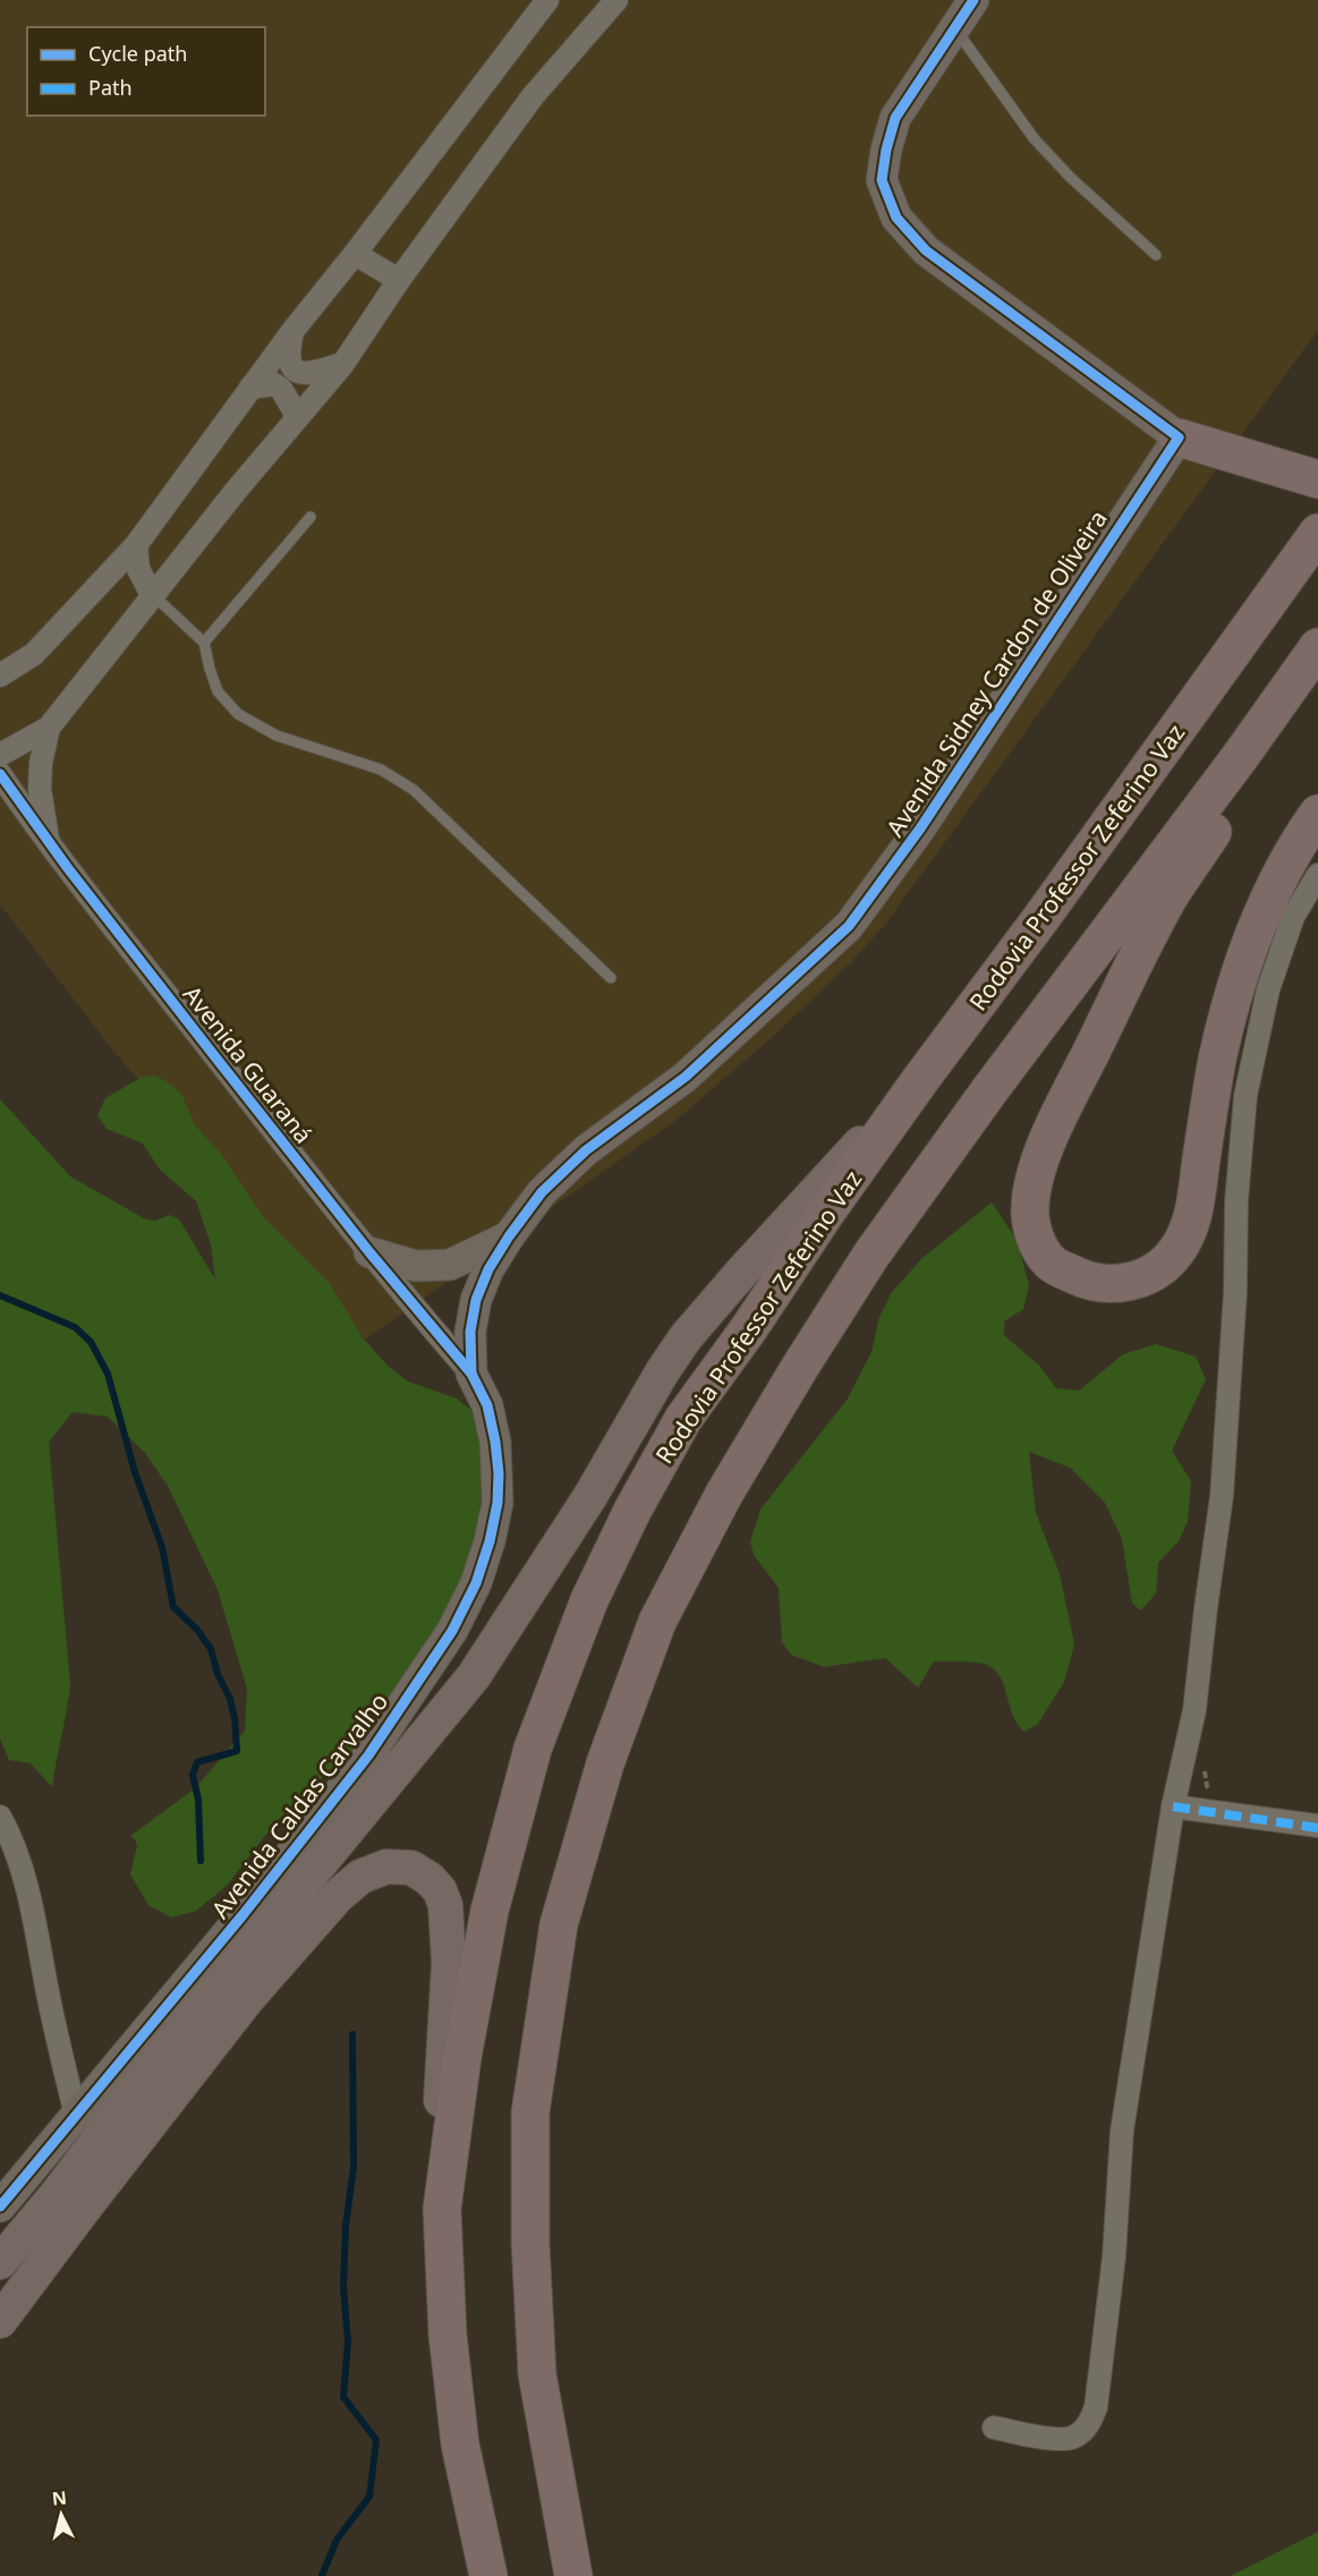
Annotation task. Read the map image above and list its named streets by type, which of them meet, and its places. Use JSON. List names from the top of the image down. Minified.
{"streets":{"highway":["Rodovia Professor Zeferino Vaz"],"main road":["Avenida Caldas Carvalho"],"street":["Avenida Sidney Cardon de Oliveira","Avenida Guaraná"]},"crossings":[["Avenida Sidney Cardon de Oliveira","Avenida Guaraná"],["Avenida Sidney Cardon de Oliveira","Avenida Caldas Carvalho"],["Rodovia Professor Zeferino Vaz","Avenida Caldas Carvalho"],["Avenida Guaraná","Avenida Caldas Carvalho"]],"legend":["Cycle path","Path"],"north":"top"}
